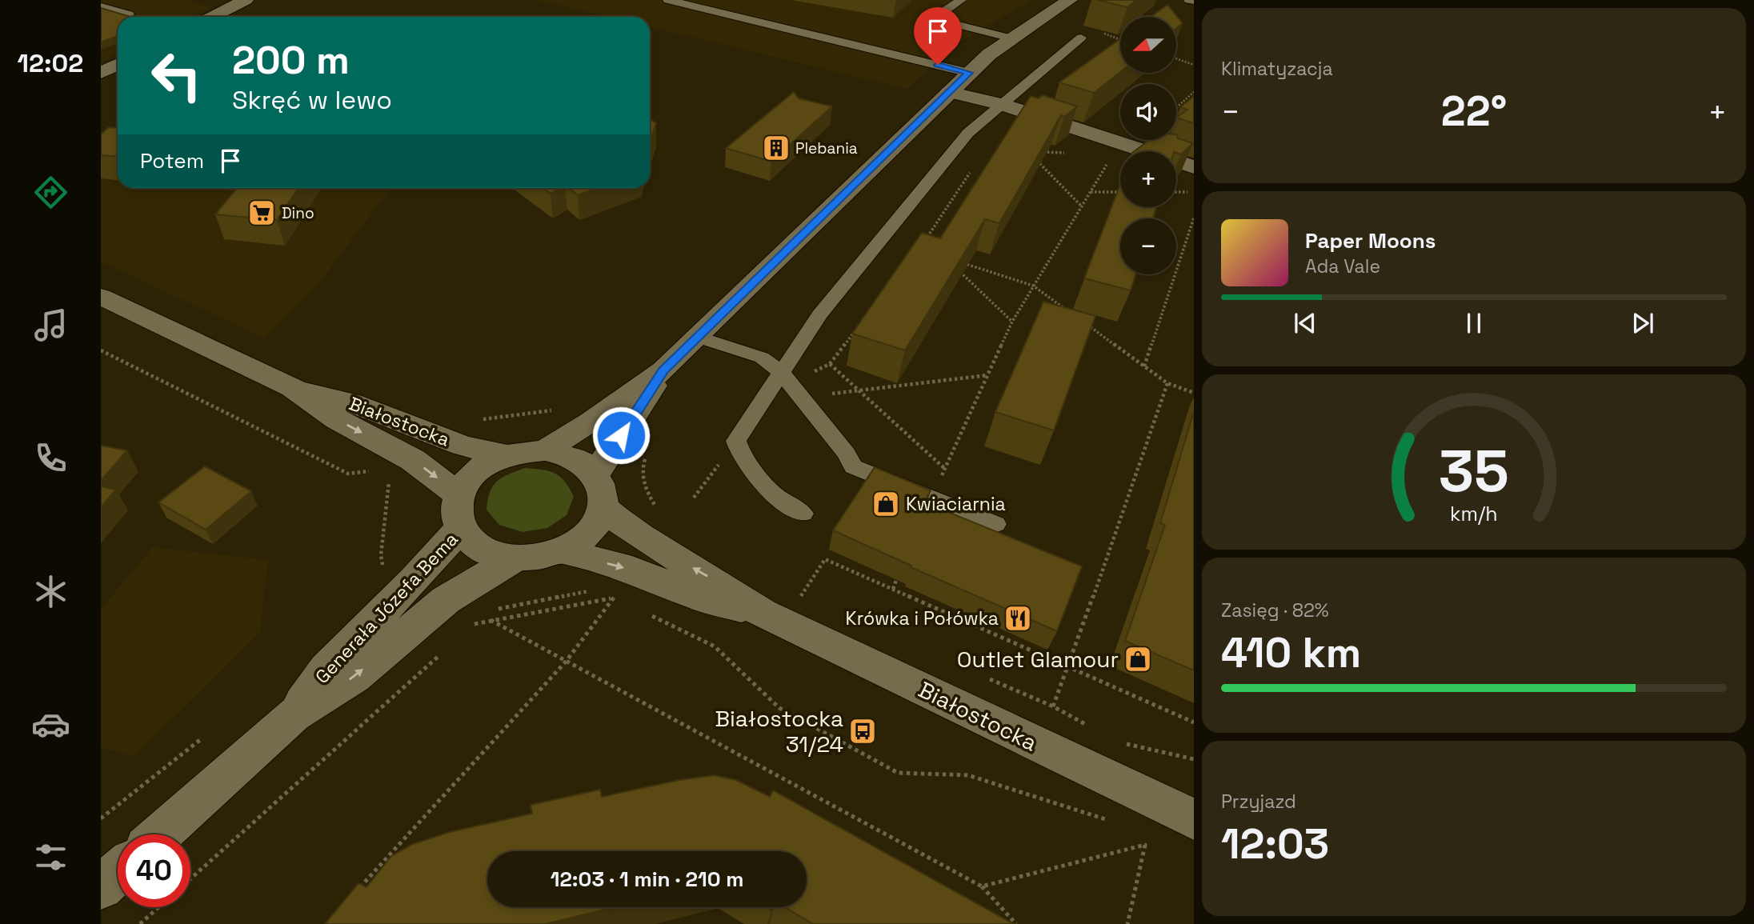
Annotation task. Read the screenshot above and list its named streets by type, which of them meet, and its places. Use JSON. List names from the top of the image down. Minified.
{"streets":{"street":["Białostocka","Generała Józefa Bema"]},"crossings":[["Białostocka","Generała Józefa Bema"]],"places":{"building":["Plebania"],"supermarket":["Dino"],"shop":["Kwiaciarnia","Outlet Glamour"],"restaurant":["Krówka i Połówka"],"bus stop":["Białostocka 31/24"]},"north":"left","page":{"tabs":"12:02","tile":["Klimatyzacja",["Zasięg · 82%","410 km"],["Przyjazd","12:03"]],"map_buttons":["+","−"],"turn":["200 m","Skręć w lewo"],"heat":["−","22°","+"],"then":"Potem","song":["Paper Moons","Ada Vale"],"limit":"40","trip":"12:03 · 1 min · 210 m","gauge":["35","km/h"]}}
